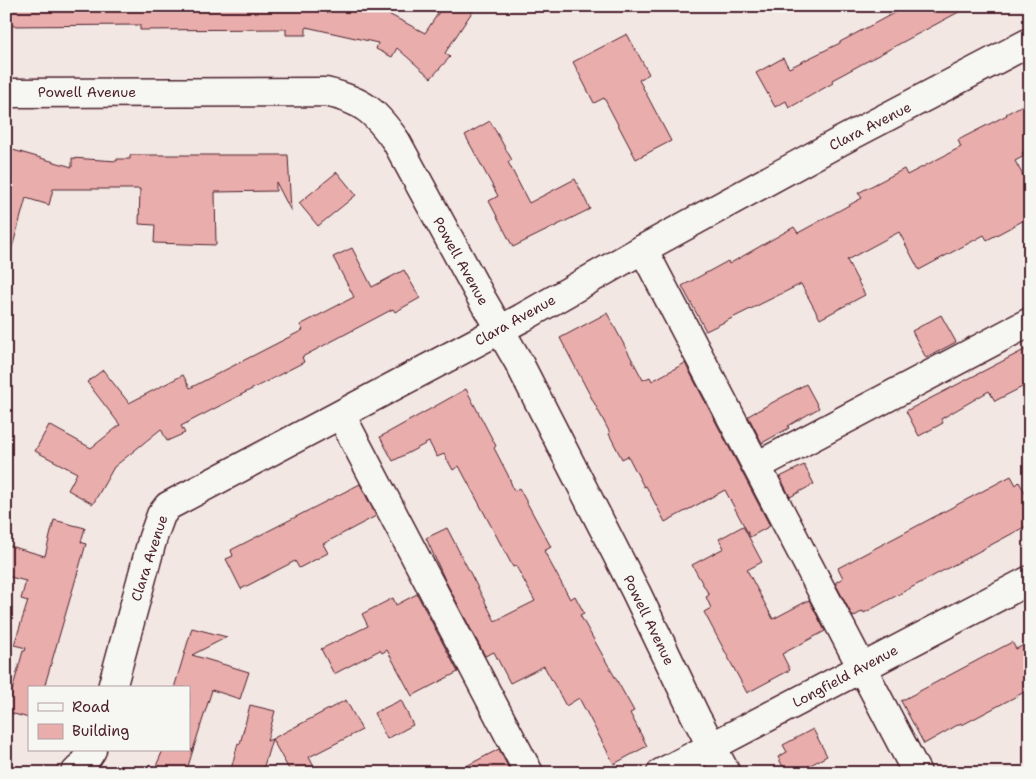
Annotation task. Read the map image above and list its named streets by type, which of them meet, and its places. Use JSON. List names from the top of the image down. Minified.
{"streets":{"street":["Powell Avenue","Clara Avenue","Longfield Avenue"]},"crossings":[["Powell Avenue","Clara Avenue"],["Powell Avenue","Longfield Avenue"]],"legend":["Road","Building"]}
